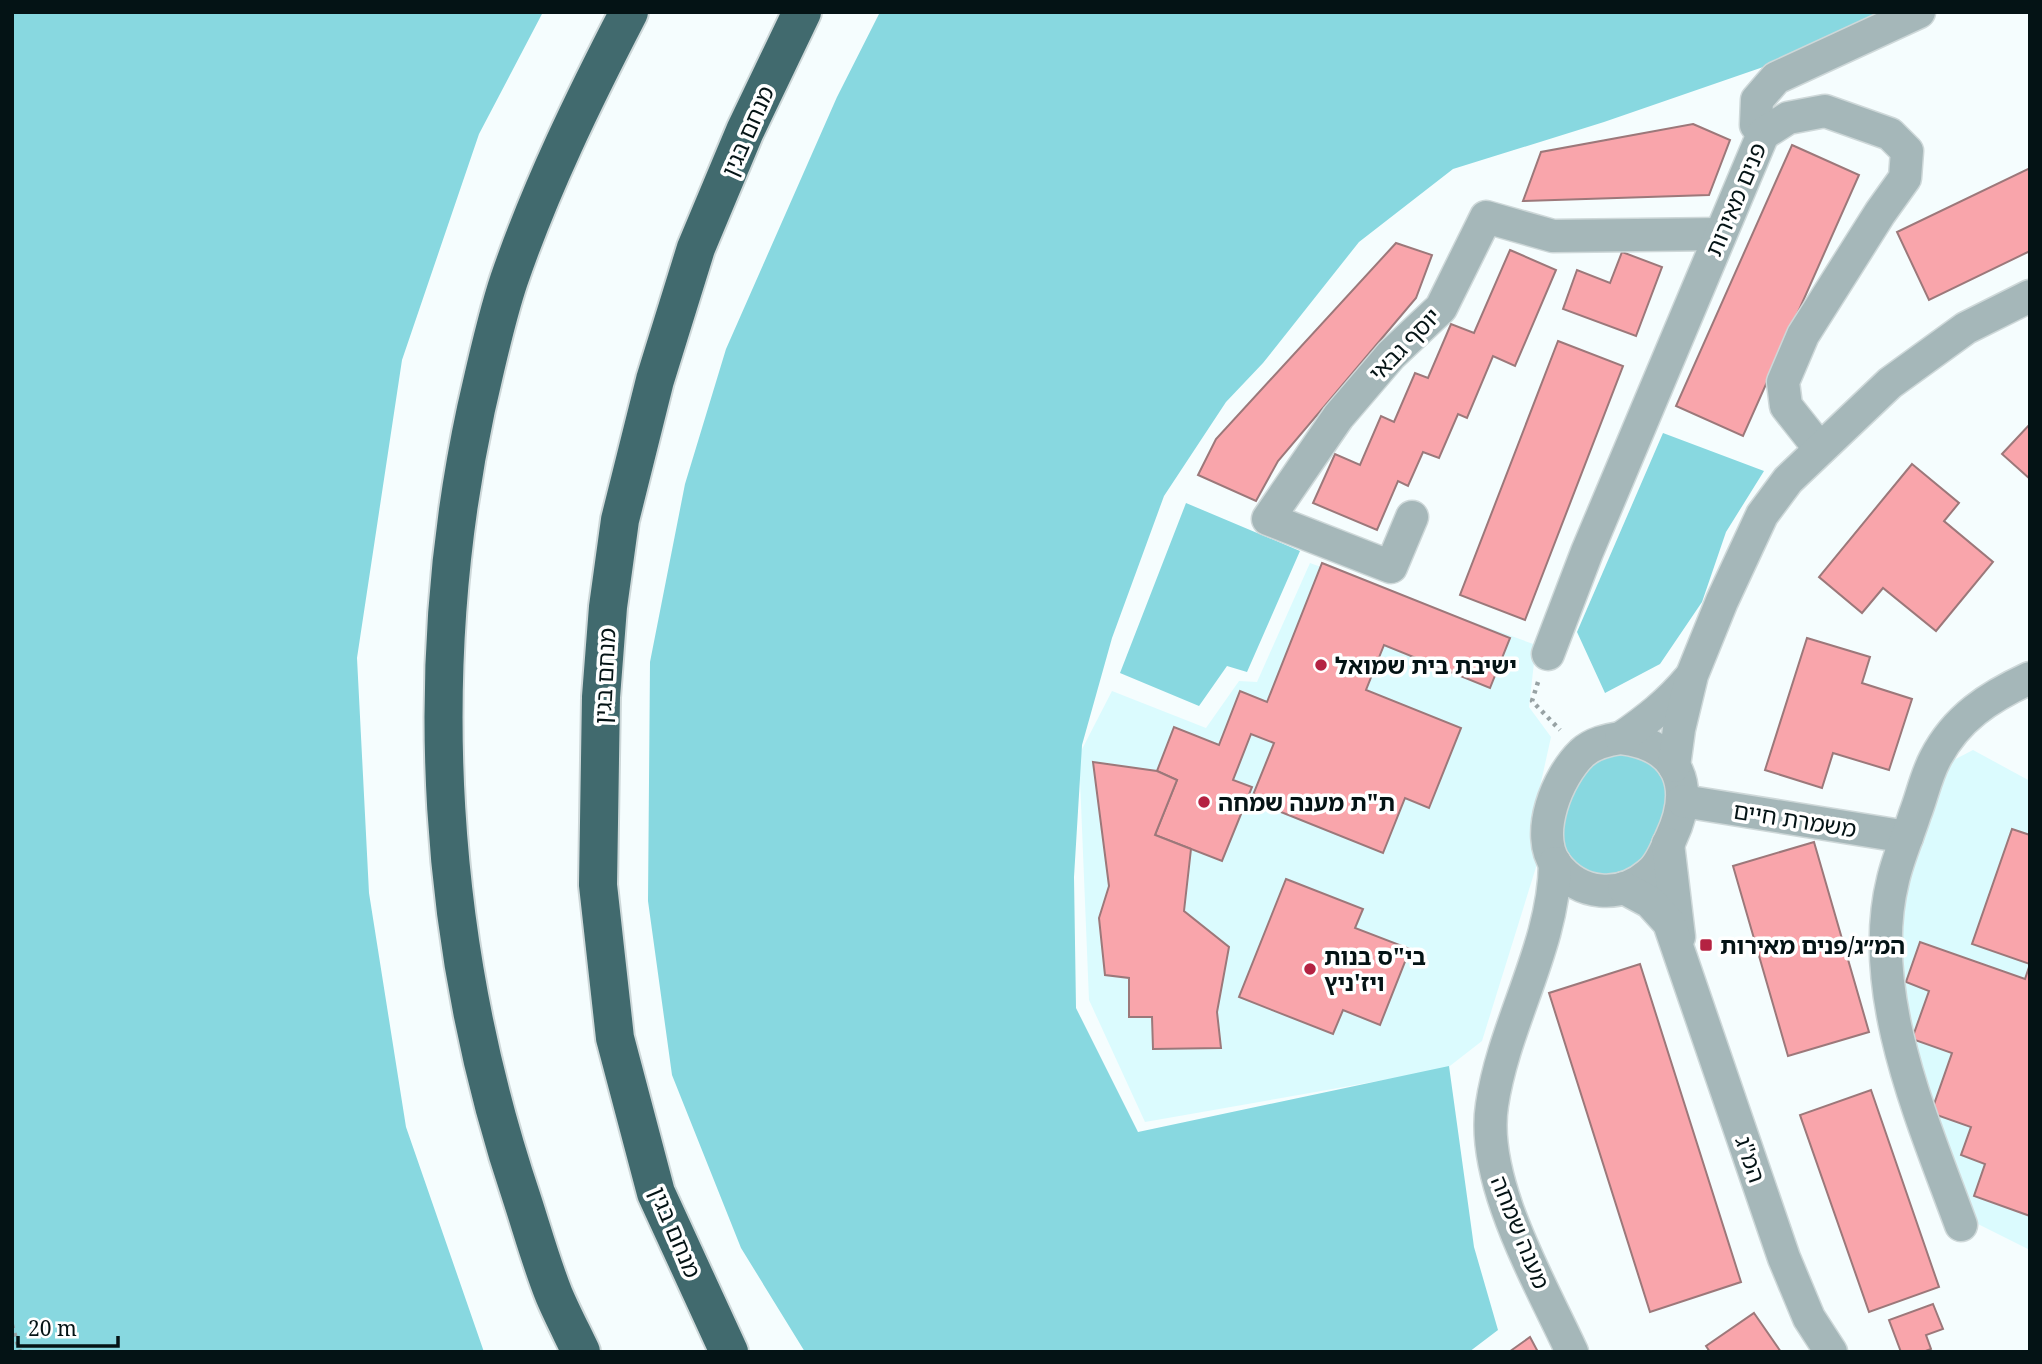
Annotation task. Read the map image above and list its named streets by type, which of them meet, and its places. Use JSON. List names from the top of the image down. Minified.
{"streets":{"highway":["מנחם בגין"],"street":["פנים מאירות","יוסף גבאי","משמרת חיים","המ\"ג","מענה שמחה"]},"crossings":[["פנים מאירות","יוסף גבאי"],["משמרת חיים","המ\"ג"],["משמרת חיים","מענה שמחה"],["המ\"ג","מענה שמחה"]],"places":{"other":["ישיבת בית שמואל","ת\"ת מענה שמחה","בי\"ס בנות ויז'ניץ"],"transit":["המ״ג/פנים מאירות"]},"scale_bar":"20 m"}
